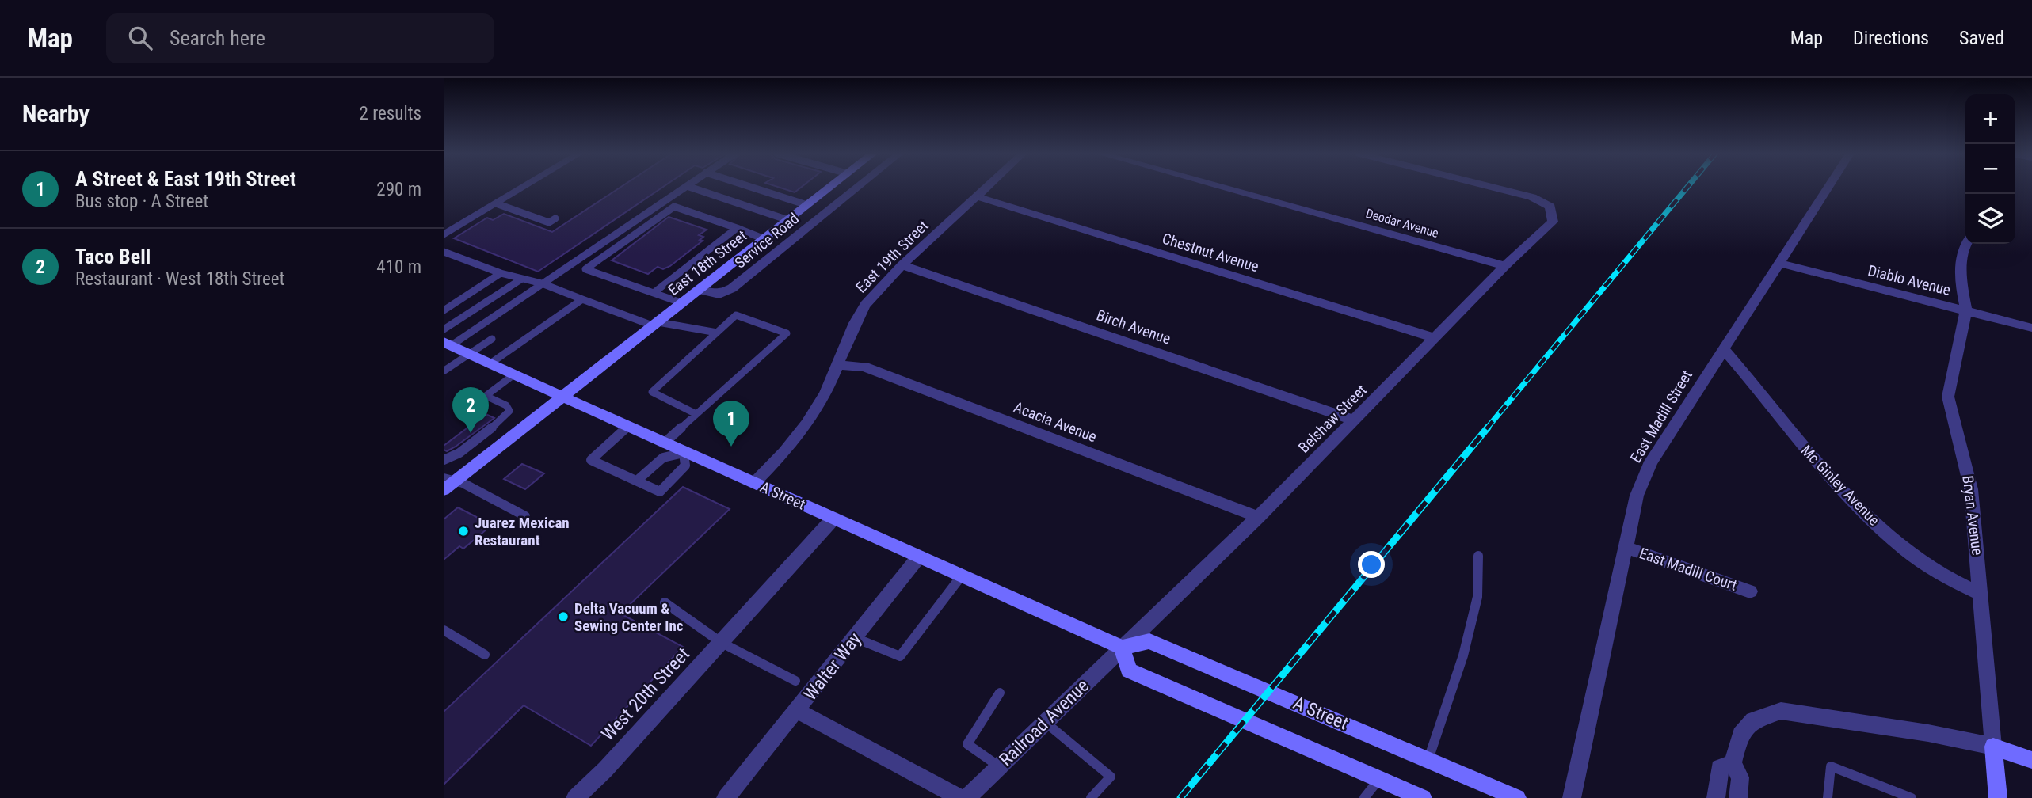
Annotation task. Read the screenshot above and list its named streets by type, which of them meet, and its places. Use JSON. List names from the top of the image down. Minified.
{"streets":{"main road":["East 18th Street","A Street","Bryan Avenue"],"street":["Deodar Avenue","Service Road","Chestnut Avenue","East 19th Street","Diablo Avenue","Birch Avenue","East Madill Street","Belshaw Street","Acacia Avenue","Mc Ginley Avenue","East Madill Court","Walter Way","West 20th Street","Railroad Avenue"]},"crossings":[["Deodar Avenue","Belshaw Street"],["Service Road","East 18th Street"],["Chestnut Avenue","East 19th Street"],["Chestnut Avenue","Belshaw Street"],["East 19th Street","Birch Avenue"],["East 19th Street","Acacia Avenue"],["East 19th Street","A Street"],["East 18th Street","A Street"],["Diablo Avenue","East Madill Street"],["Diablo Avenue","Bryan Avenue"],["Birch Avenue","Belshaw Street"],["East Madill Street","Mc Ginley Avenue"],["East Madill Street","East Madill Court"],["Belshaw Street","Acacia Avenue"],["Belshaw Street","A Street"],["Belshaw Street","Railroad Avenue"],["Mc Ginley Avenue","Bryan Avenue"],["A Street","Walter Way"],["A Street","West 20th Street"],["A Street","Railroad Avenue"]],"places":["Juarez Mexican Restaurant","Delta Vacuum & Sewing Center Inc"],"page":{"header":"Map","search":"Search here","nav":["Map","Directions","Saved"],"heading":["Nearby","2 results"],"map_buttons":["+","−"],"list":[{"mark":"1","name":"A Street & East 19th Street","note":"Bus stop · A Street","value":"290 m"},{"mark":"2","name":"Taco Bell","note":"Restaurant · West 18th Street","value":"410 m"}],"pins":["2","1"]}}
